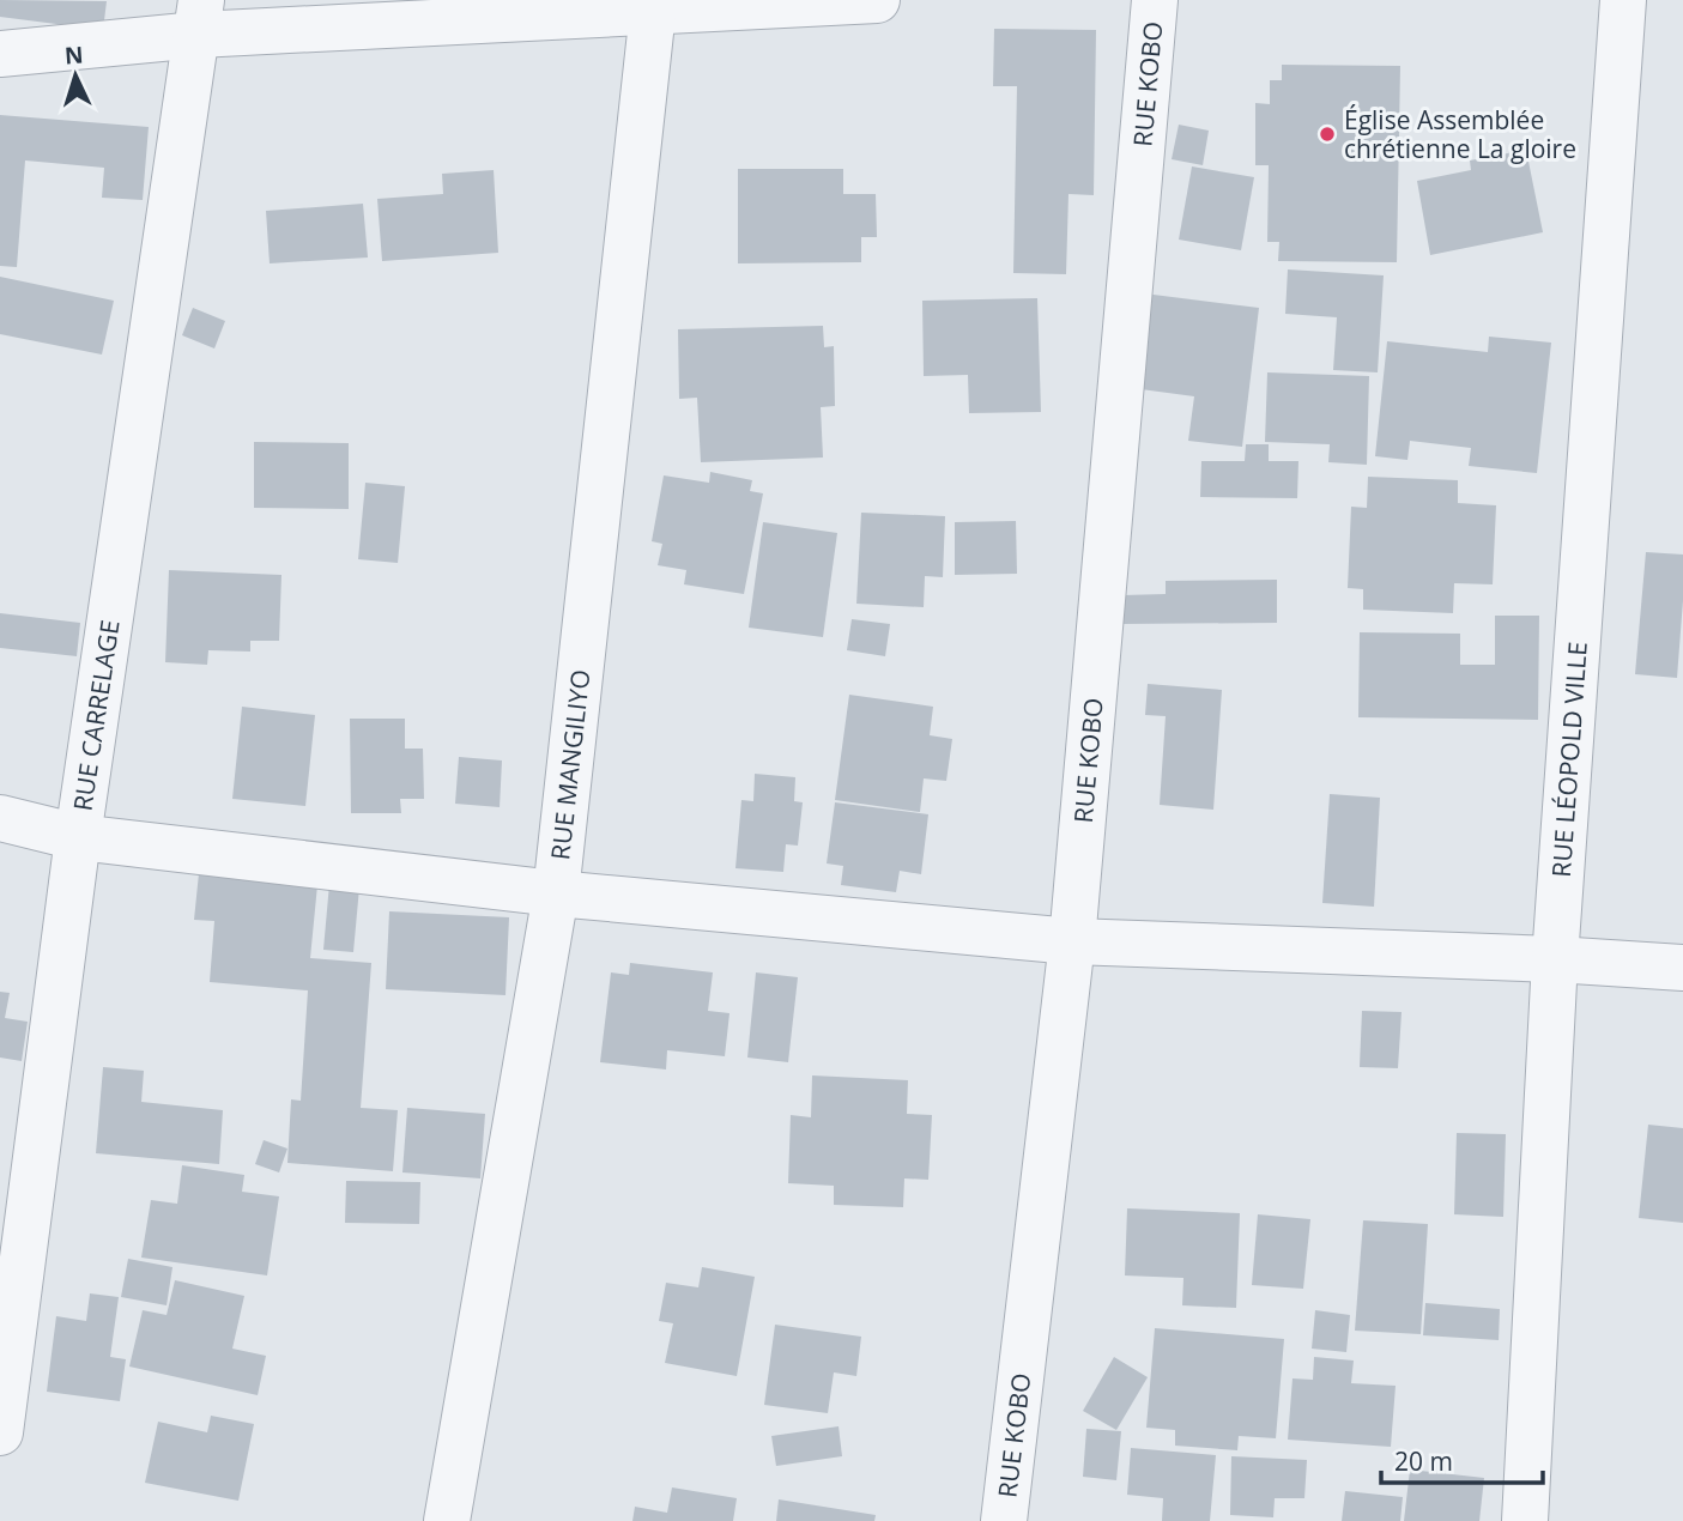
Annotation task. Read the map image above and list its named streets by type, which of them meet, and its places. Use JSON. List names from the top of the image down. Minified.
{"streets":{"street":["RUE KOBO","RUE CARRELAGE","RUE LÉOPOLD VILLE","RUE MANGILIYO"]},"places":["Église Assemblée chrétienne La gloire"],"scale_bar":"20 m","north":"top"}
